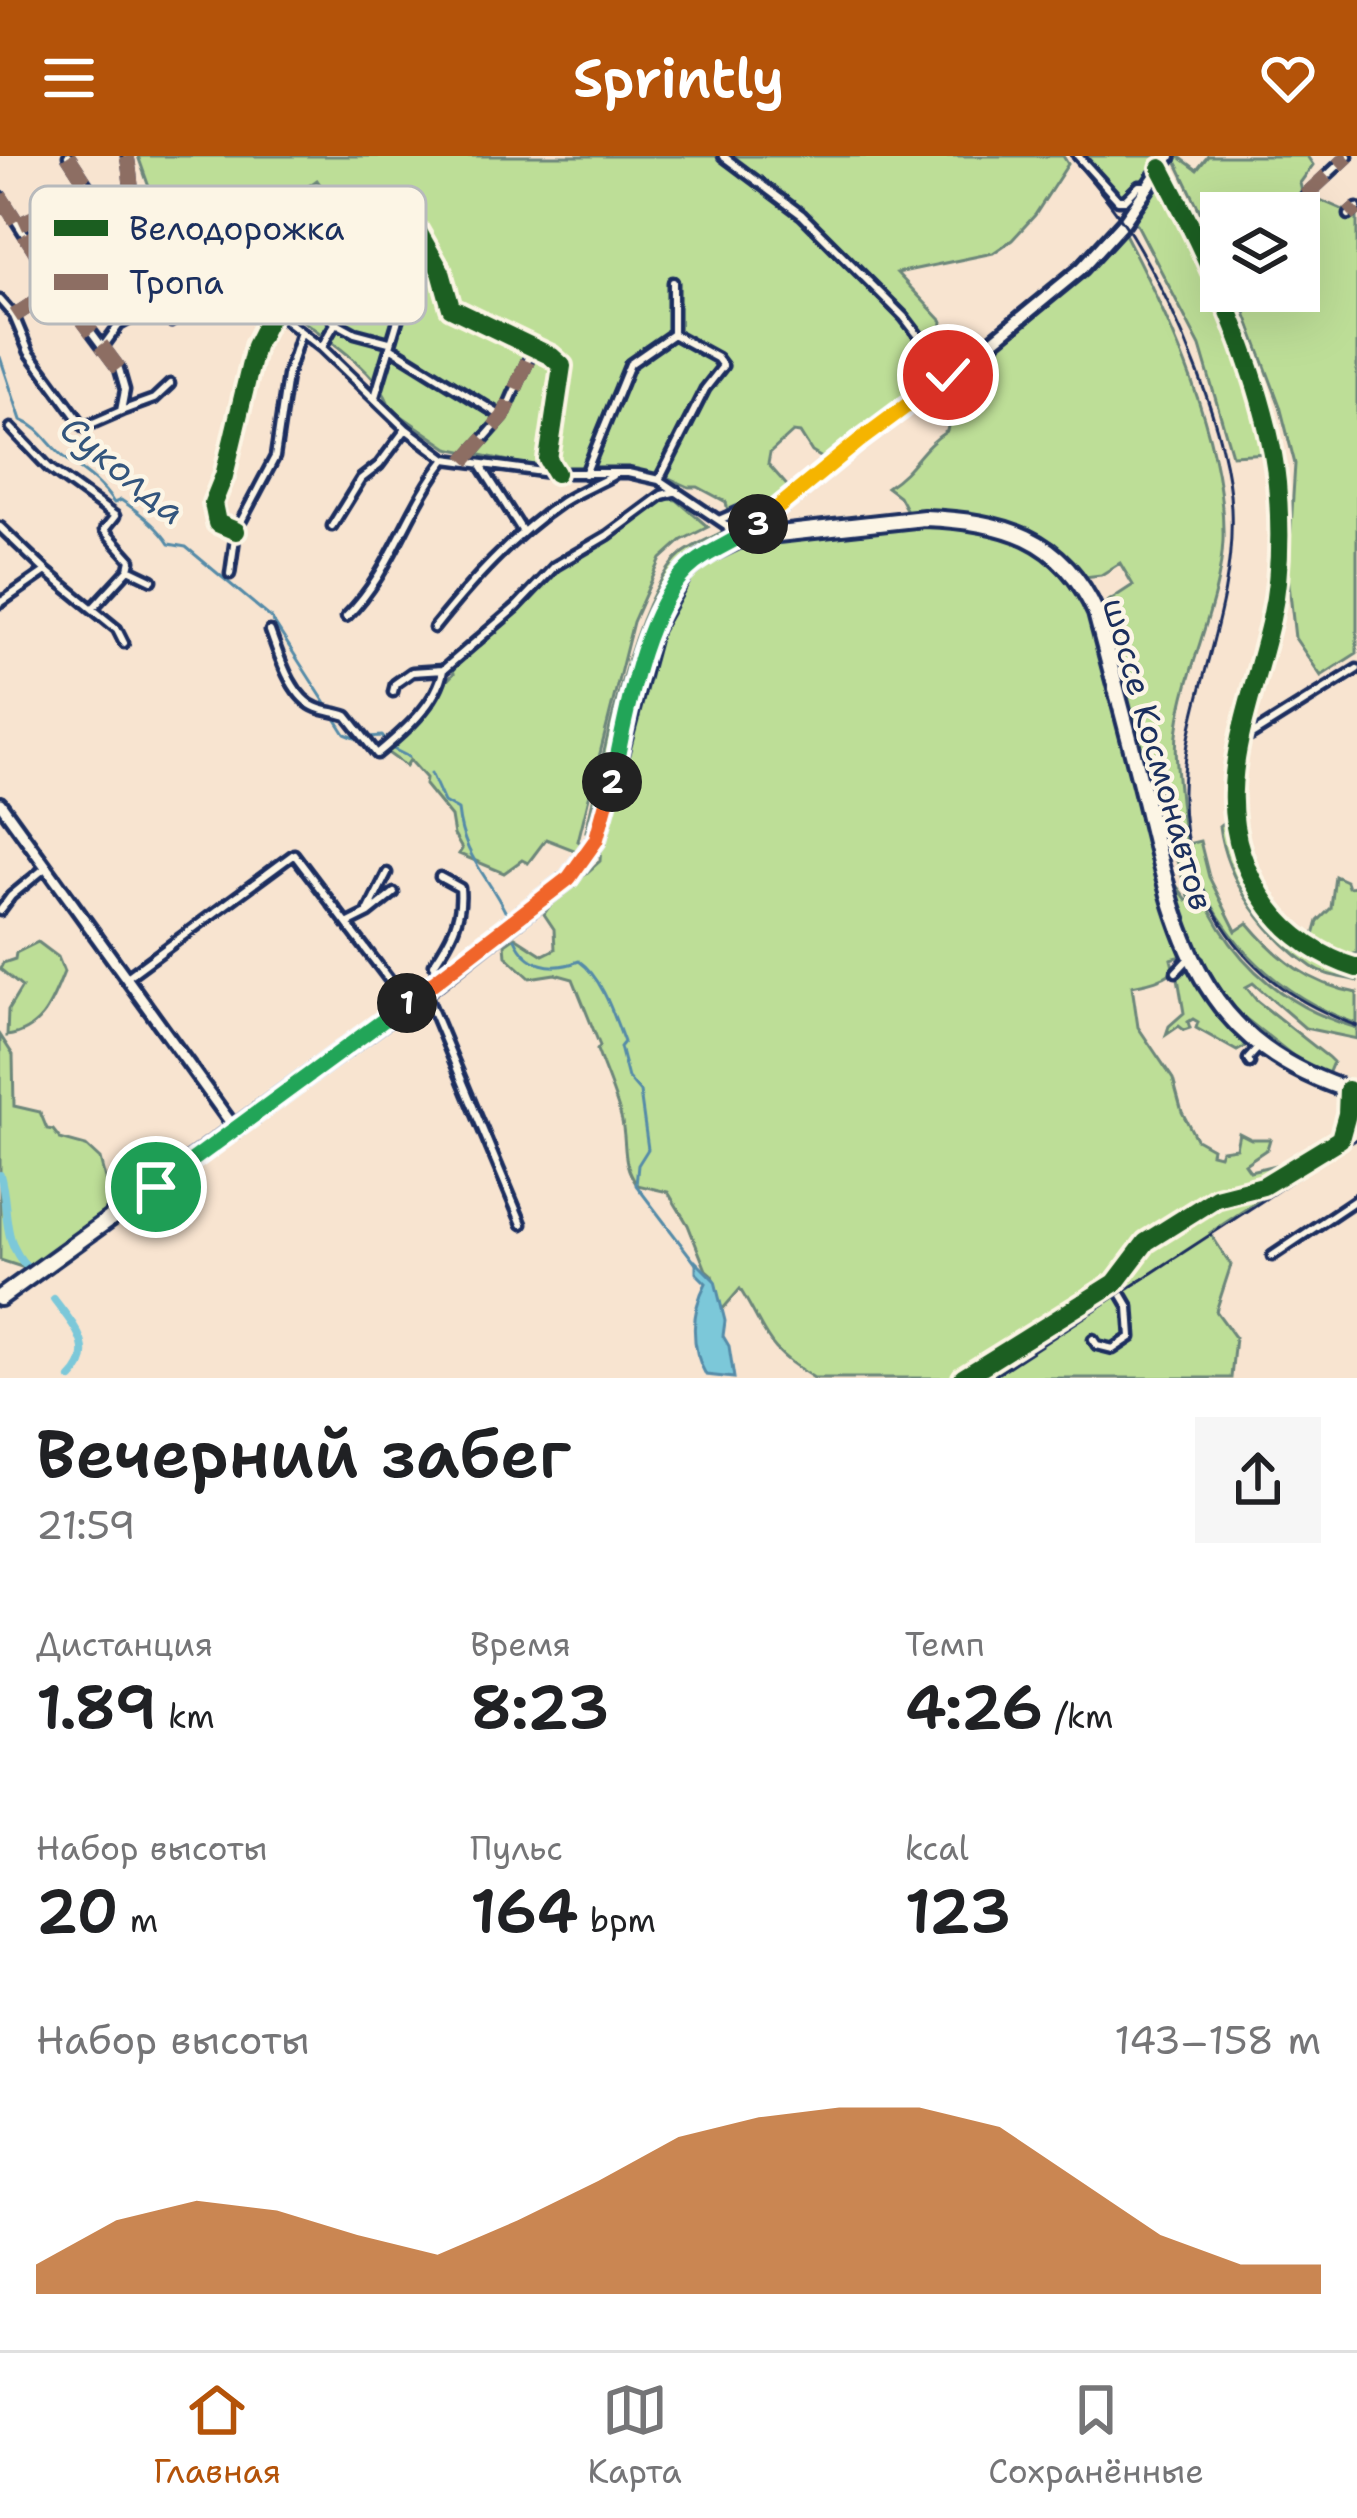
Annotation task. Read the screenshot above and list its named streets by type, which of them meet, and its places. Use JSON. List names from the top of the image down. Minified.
{"streets":{"main road":["шоссе Космонавтов"]},"water":["Суколда"],"legend":["Велодорожка","Тропа"],"page":{"header":"Sprintly","pins":["3","2","1"],"heading":["Вечерний забег","21:59"],"stats":[["Дистанция","1.89 km"],["Время","8:23"],["Темп","4:26 /km"],["Набор высоты","20 m"],["Пульс","164 bpm"],["kcal","123"]],"chart":["Набор высоты","143–158 m"],"tabs":["Главная","Карта","Сохранённые"]}}
